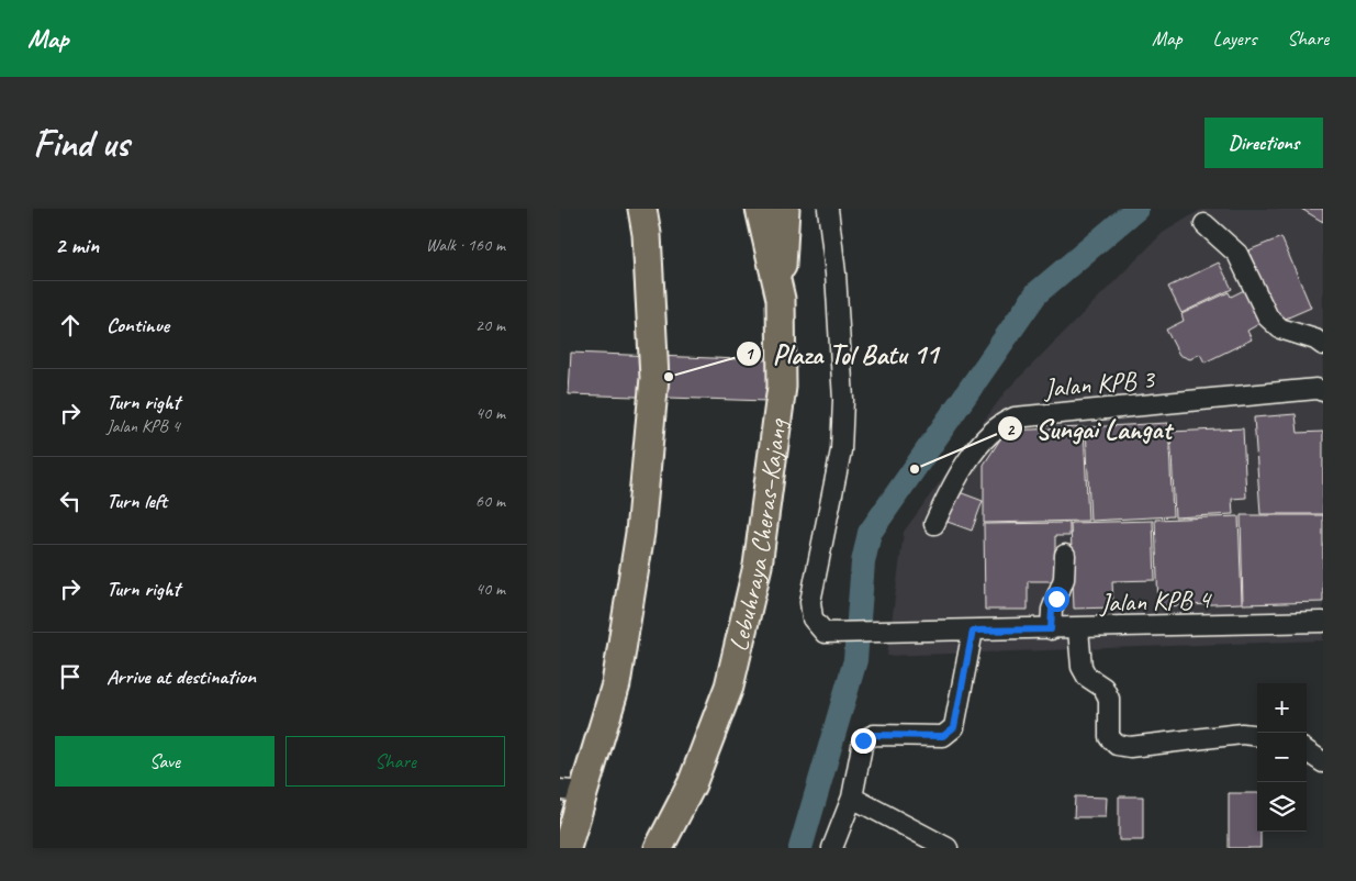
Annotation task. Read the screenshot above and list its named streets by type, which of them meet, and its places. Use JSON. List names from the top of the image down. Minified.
{"streets":{"highway":["Lebuhraya Cheras–Kajang"],"street":["Jalan KPB 3","Jalan KPB 4"]},"places":["Plaza Tol Batu 11","Sungai Langat"],"page":{"header":"Map","nav":["Map","Layers","Share"],"buttons":["Directions",["Save","Share"]],"title":"Find us","heading":["2 min","Walk · 160 m"],"list":[["Continue","20 m"],["Turn right","Jalan KPB 4","40 m"],["Turn left","60 m"],["Turn right","40 m"],"Arrive at destination"],"map_buttons":["+","−"]}}
